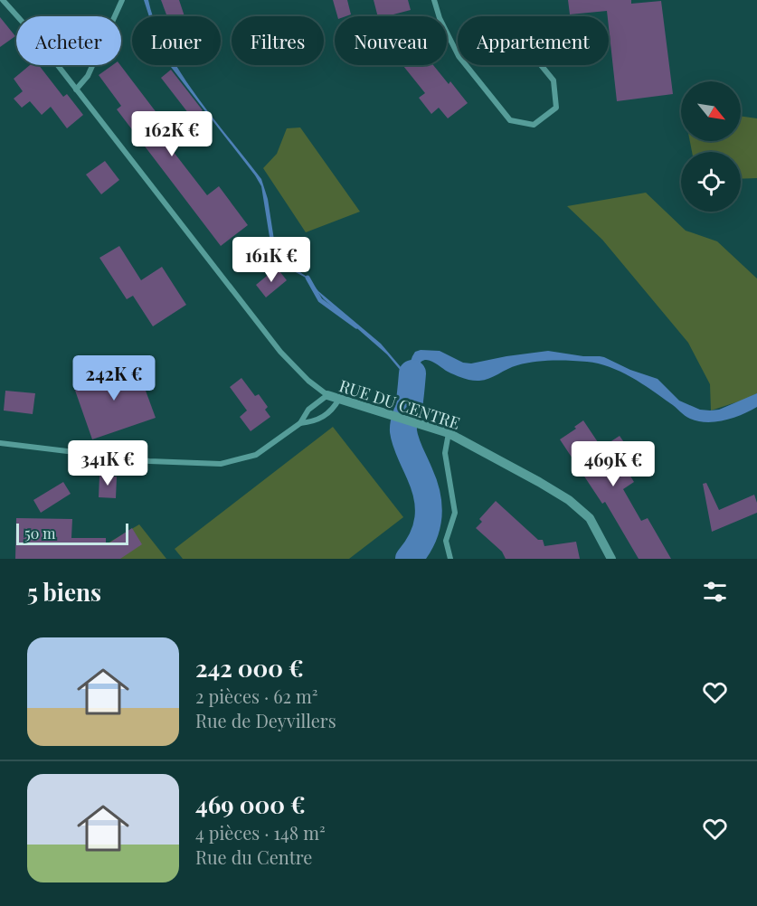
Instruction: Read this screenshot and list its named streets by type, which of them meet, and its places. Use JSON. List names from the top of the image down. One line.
{"streets":{"street":["RUE DU CENTRE"]},"scale_bar":"50 m","north":"bottom right","page":{"chip":["Acheter","Louer","Filtres","Nouveau","Appartement"],"price":["162K €","161K €","242K €","341K €","469K €"],"scale":"50 m","heading":"5 biens","list":[{"name":"242 000 €","note":"2 pièces · 62 m² · Rue de Deyvillers"},{"name":"469 000 €","note":"4 pièces · 148 m² · Rue du Centre"}]}}
